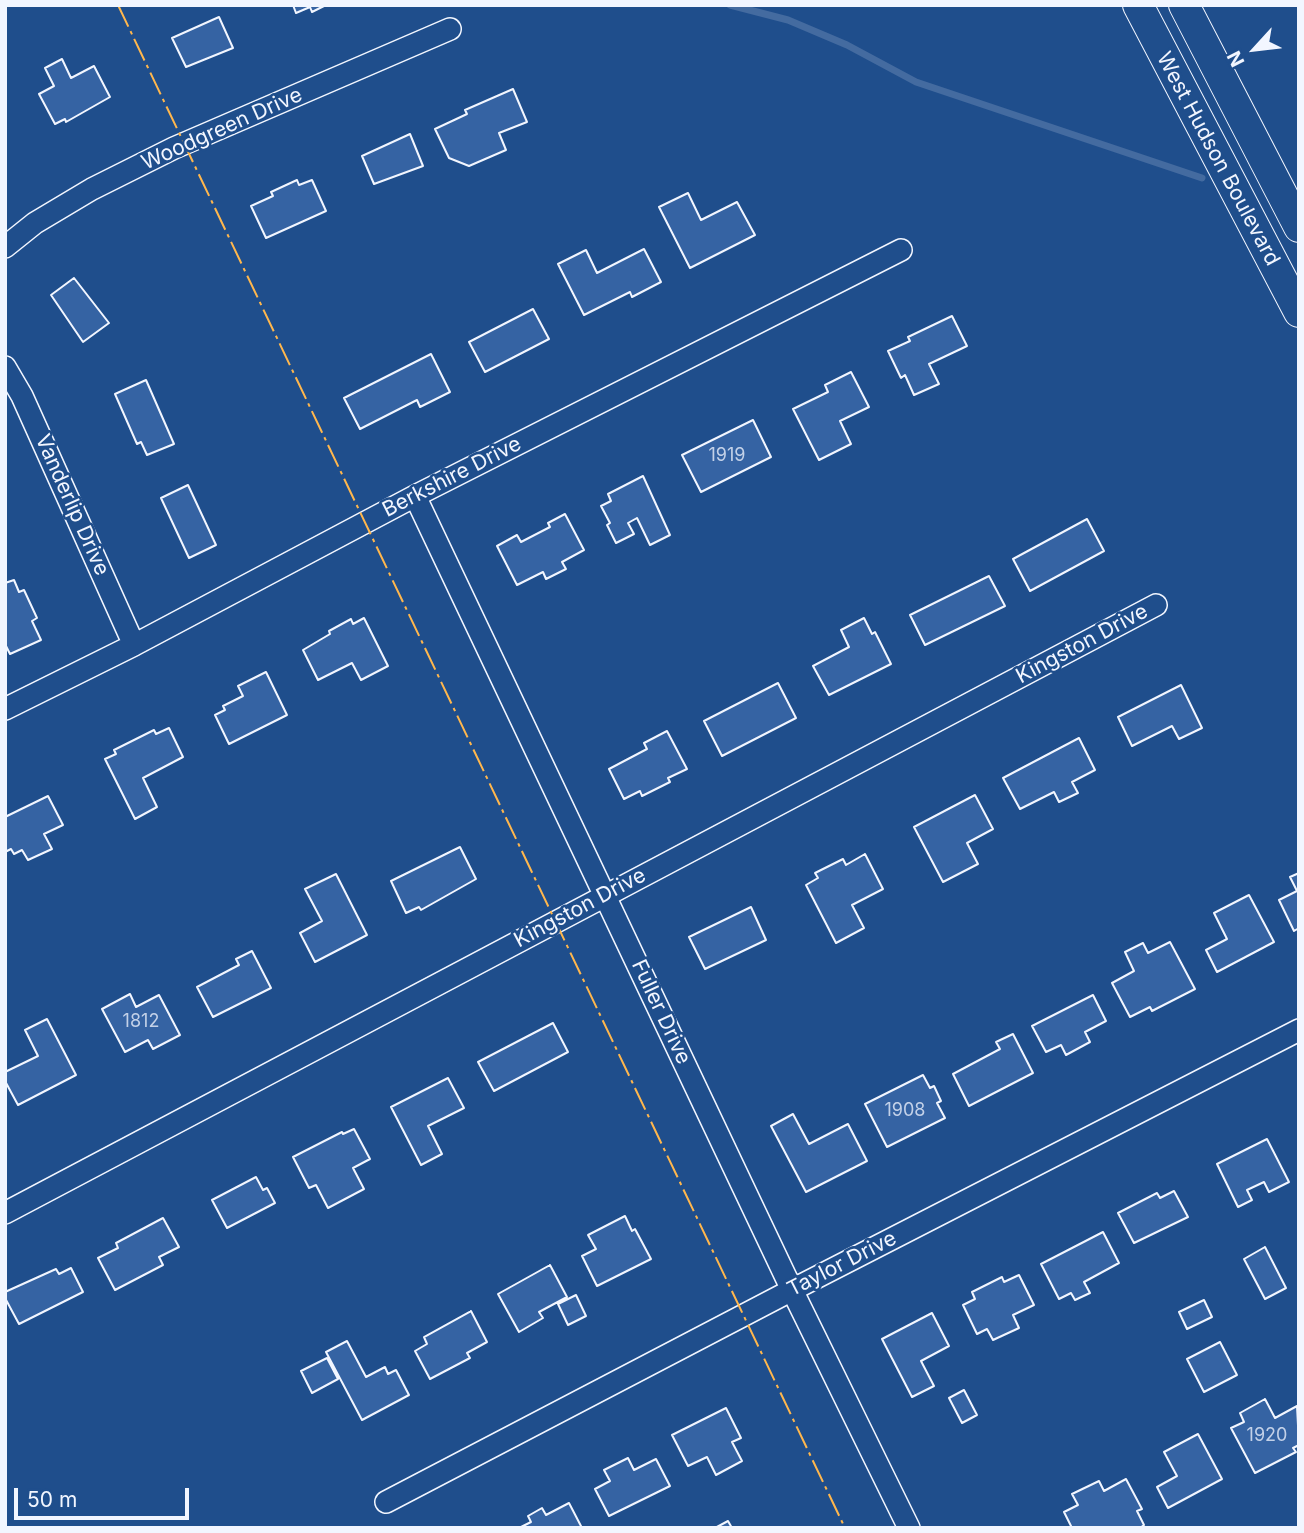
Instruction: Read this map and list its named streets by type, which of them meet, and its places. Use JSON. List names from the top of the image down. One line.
{"streets":{"main road":["West Hudson Boulevard"],"street":["Woodgreen Drive","Berkshire Drive","Vanderlip Drive","Kingston Drive","Fuller Drive","Taylor Drive"]},"crossings":[["Berkshire Drive","Vanderlip Drive"],["Berkshire Drive","Fuller Drive"],["Kingston Drive","Fuller Drive"],["Fuller Drive","Taylor Drive"]],"house_numbers":["1919","1812","1908","1920"],"scale_bar":"50 m","north":"bottom left"}
